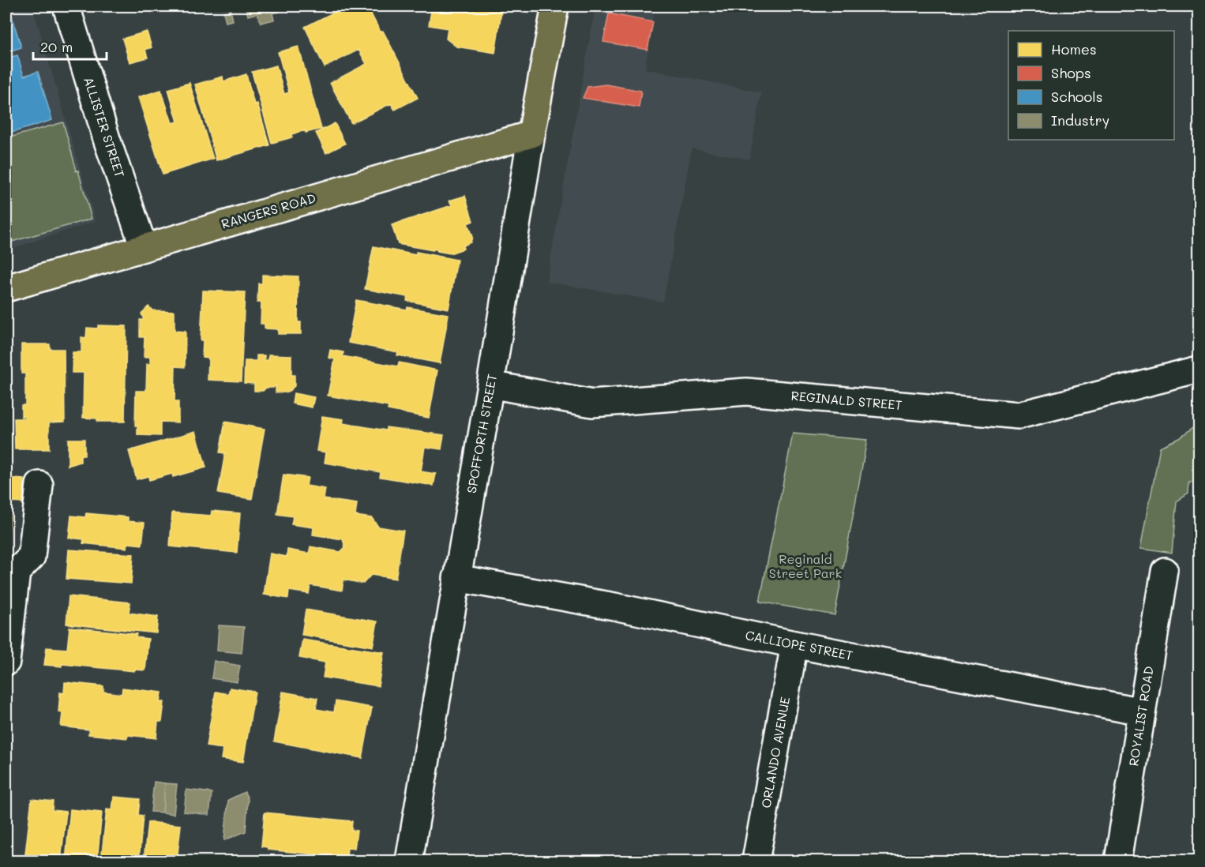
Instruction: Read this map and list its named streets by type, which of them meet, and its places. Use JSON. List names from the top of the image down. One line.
{"streets":{"main road":["RANGERS ROAD","SPOFFORTH STREET"],"street":["ALLISTER STREET","REGINALD STREET","CALLIOPE STREET","ROYALIST ROAD","ORLANDO AVENUE"]},"crossings":[["ALLISTER STREET","RANGERS ROAD"],["RANGERS ROAD","SPOFFORTH STREET"],["REGINALD STREET","SPOFFORTH STREET"],["SPOFFORTH STREET","CALLIOPE STREET"],["CALLIOPE STREET","ROYALIST ROAD"],["CALLIOPE STREET","ORLANDO AVENUE"]],"parks":["Reginald Street Park"],"legend":["Homes","Shops","Schools","Industry"],"scale_bar":"20 m"}
